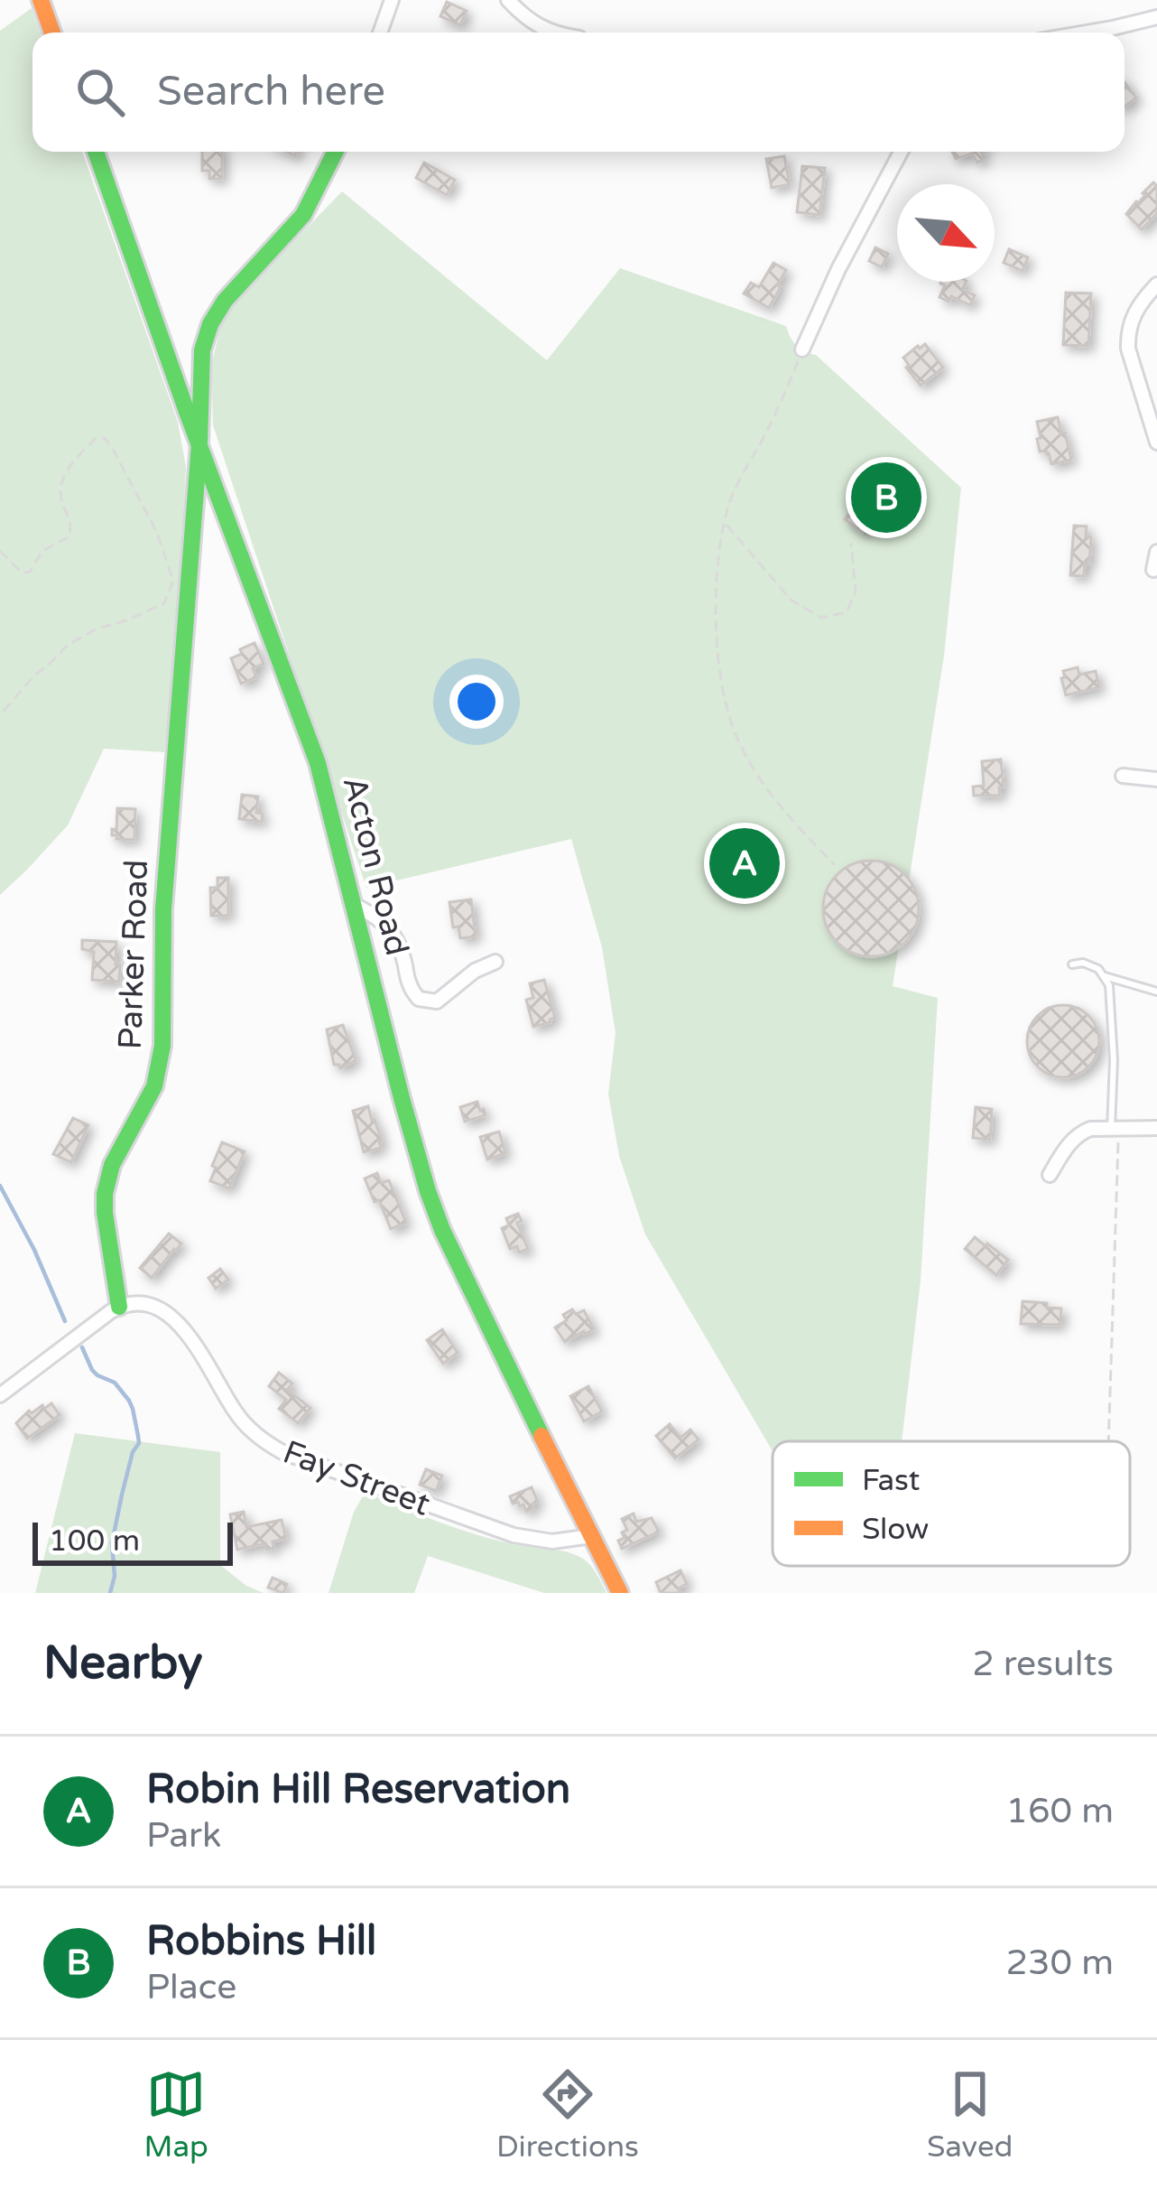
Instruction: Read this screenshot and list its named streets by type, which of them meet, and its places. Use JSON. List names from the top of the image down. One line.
{"streets":{"main road":["Acton Road","Parker Road"],"street":["Fay Street"]},"crossings":[["Acton Road","Parker Road"],["Acton Road","Fay Street"],["Parker Road","Fay Street"]],"legend":["Fast","Slow"],"scale_bar":"100 m","north":"bottom right","page":{"search":"Search here","pins":["B","A"],"scale":"100 m","heading":["Nearby","2 results"],"list":[{"mark":"A","name":"Robin Hill Reservation","note":"Park","value":"160 m"},{"mark":"B","name":"Robbins Hill","note":"Place","value":"230 m"}],"nav":["Map","Directions","Saved"]}}
